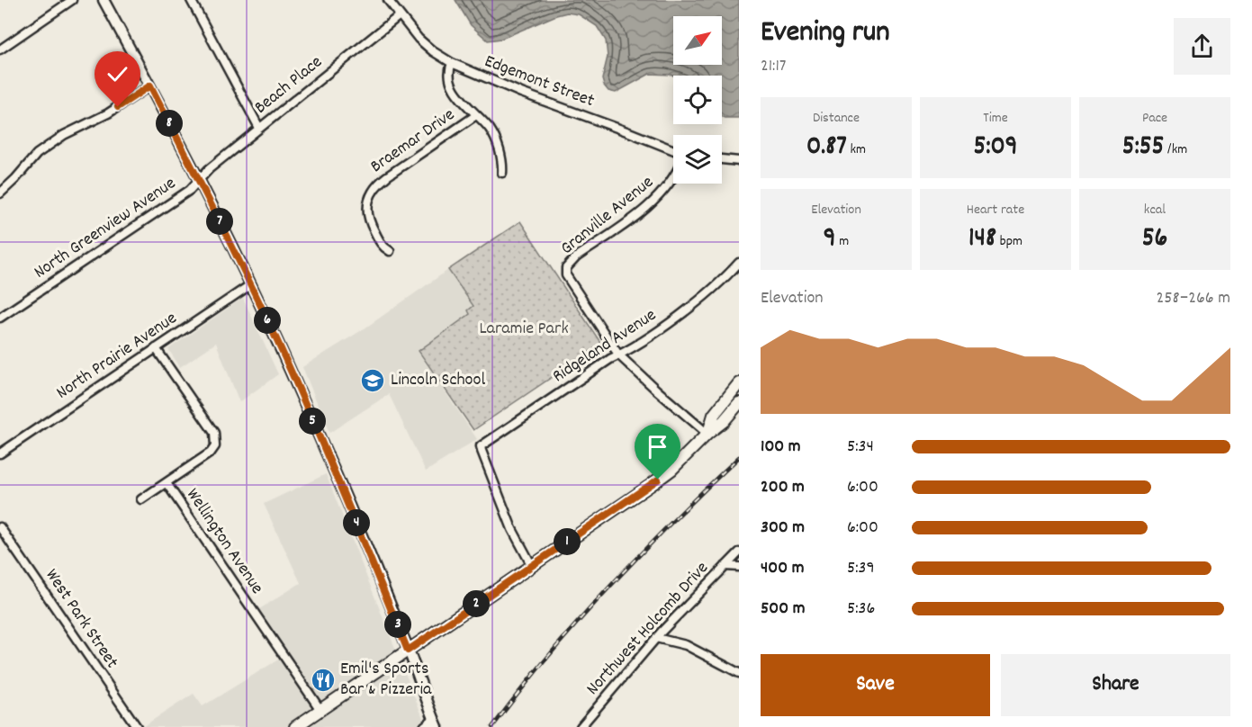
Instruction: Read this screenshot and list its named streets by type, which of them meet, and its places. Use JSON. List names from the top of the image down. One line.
{"streets":{"street":["Edgemont Street","Beach Place","Braemar Drive","Granville Avenue","North Greenview Avenue","Ridgeland Avenue","North Prairie Avenue","Wellington Avenue","West Park Street","Northwest Holcomb Drive"]},"crossings":[["Edgemont Street","Beach Place"],["Beach Place","North Greenview Avenue"],["Granville Avenue","Ridgeland Avenue"],["North Prairie Avenue","Wellington Avenue"]],"parks":["Laramie Park"],"places":{"school or university":["Lincoln School"],"restaurant":["Emil's Sports Bar & Pizzeria"]},"north":"top right","page":{"heading":["Evening run","21:17"],"stats":[["Distance","0.87 km"],["Time","5:09"],["Pace","5:55 /km"],["Elevation","9 m"],["Heart rate","148 bpm"],["kcal","56"]],"pins":["8","7","6","5","4","1","2","3"],"chart":["Elevation","258–266 m"],"list":[{"name":"100 m","note":"5:34"},{"name":"200 m","note":"6:00"},{"name":"300 m","note":"6:00"},{"name":"400 m","note":"5:39"},{"name":"500 m","note":"5:36"}],"buttons":["Save","Share"]}}
